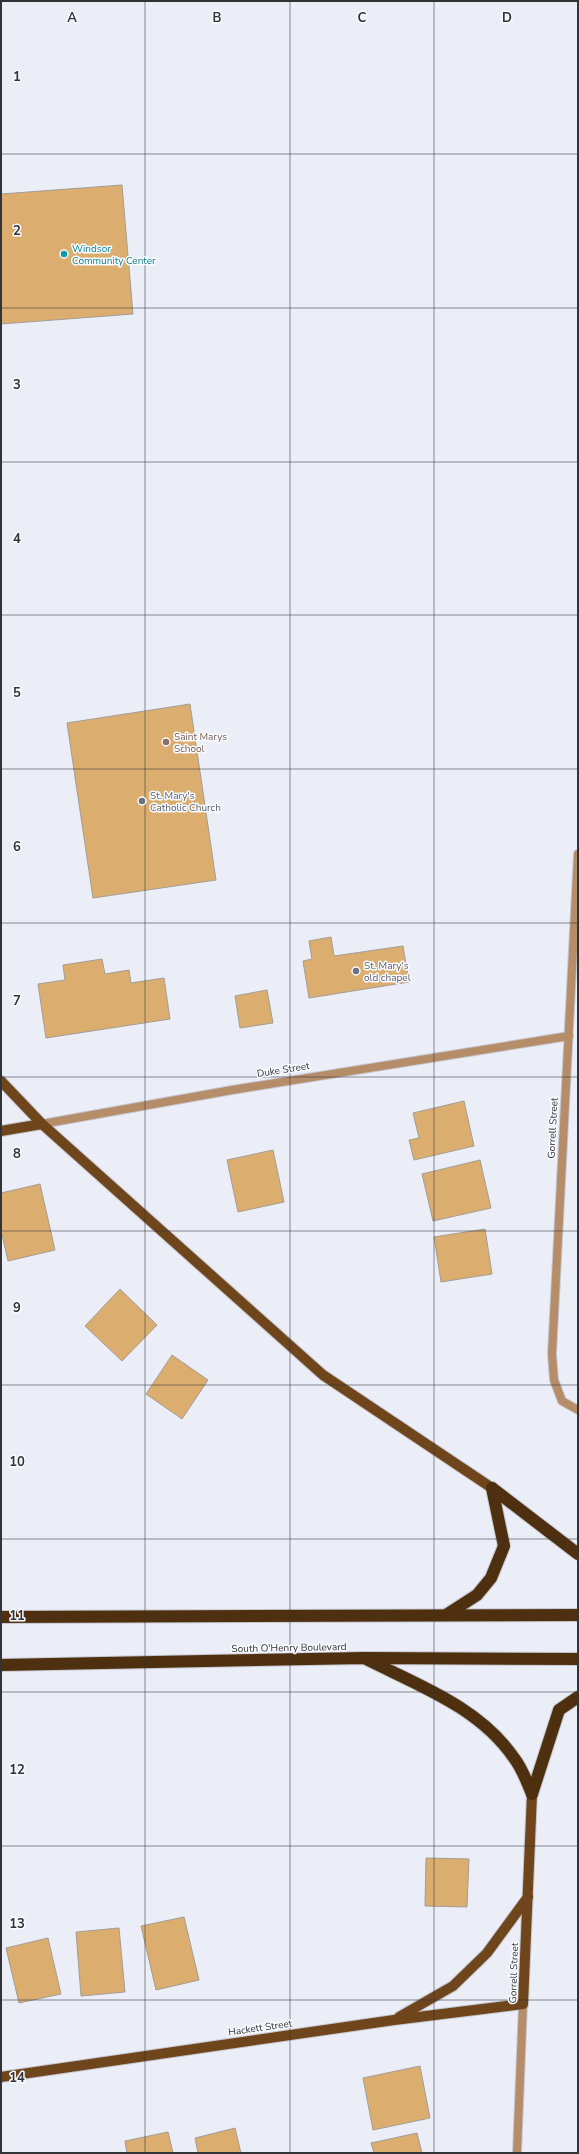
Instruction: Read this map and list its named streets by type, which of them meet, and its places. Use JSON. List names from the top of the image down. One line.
{"streets":{"highway":["South O'Henry Boulevard"],"main road":["Duke Street","Gorrell Street","Hackett Street"]},"crossings":[["Duke Street","Gorrell Street"],["Gorrell Street","Hackett Street"]],"places":["Windsor Community Center","Saint Marys School","St. Mary's Catholic Church","St. Mary's old chapel"],"grid":{"columns":["A","B","C","D"],"rows":["1","2","3","4","5","6","7","8","9","10","11","12","13","14"]}}
